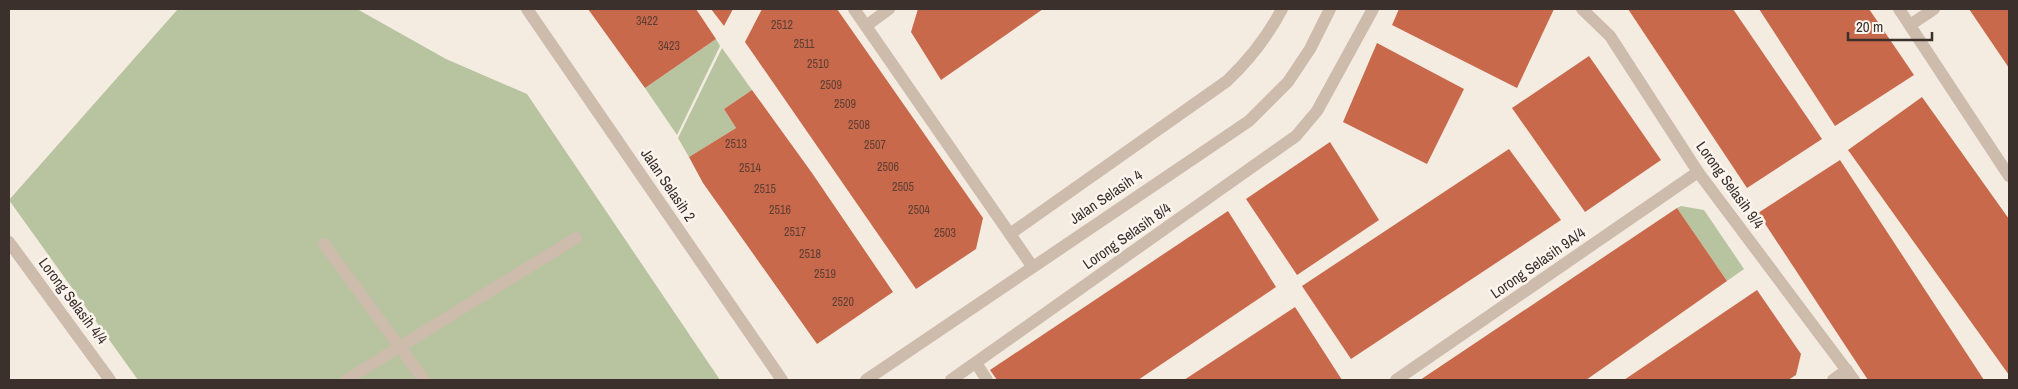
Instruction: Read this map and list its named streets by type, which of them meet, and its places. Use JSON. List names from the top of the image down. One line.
{"streets":{"street":["Jalan Selasih 2","Lorong Selasih 9/4","Jalan Selasih 4","Lorong Selasih 8/4","Lorong Selasih 9A/4","Lorong Selasih 4/4"]},"crossings":[["Lorong Selasih 9/4","Lorong Selasih 9A/4"]],"house_numbers":["3422","2512","2511","3423","2510","2509","2509","2508","2513","2507","2506","2514","2505","2515","2516","2504","2517","2503","2518","2519","2520"],"scale_bar":"20 m"}
